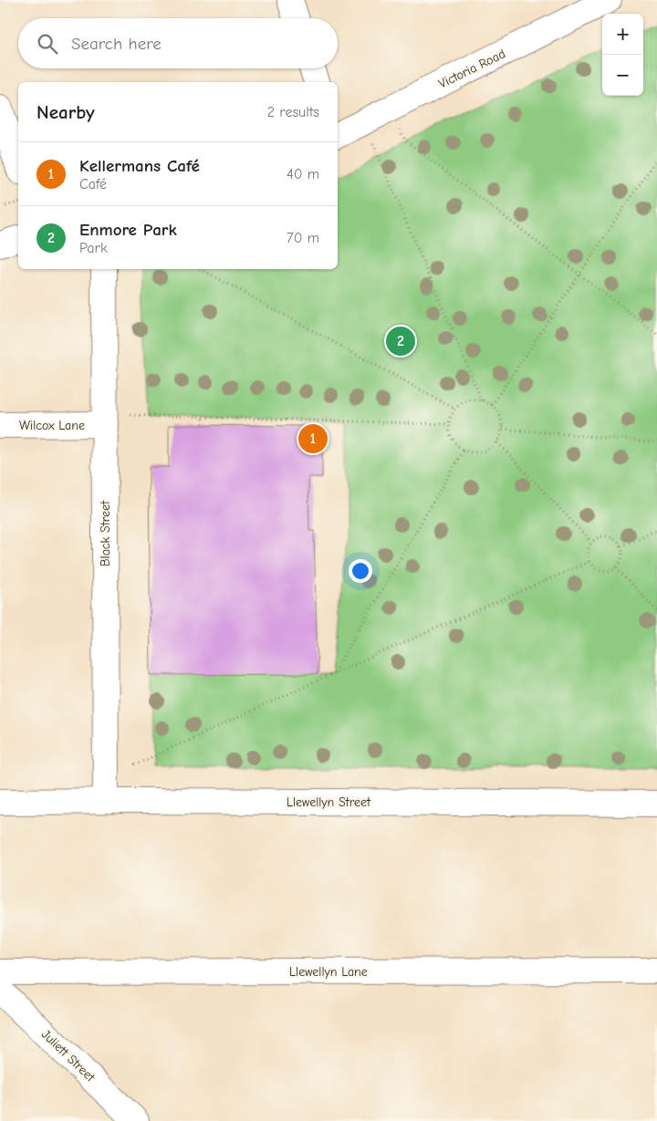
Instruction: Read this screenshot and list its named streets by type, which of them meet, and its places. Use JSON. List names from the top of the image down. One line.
{"streets":{"street":["Victoria Road","Wilcox Lane","Black Street","Llewellyn Street","Llewellyn Lane","Juliett Street"]},"crossings":[["Wilcox Lane","Black Street"],["Black Street","Llewellyn Street"]],"page":{"map_buttons":["+","−"],"search":"Search here","heading":["Nearby","2 results"],"list":[{"mark":"1","name":"Kellermans Café","note":"Café","value":"40 m"},{"mark":"2","name":"Enmore Park","note":"Park","value":"70 m"}],"pins":["2","1"]}}
